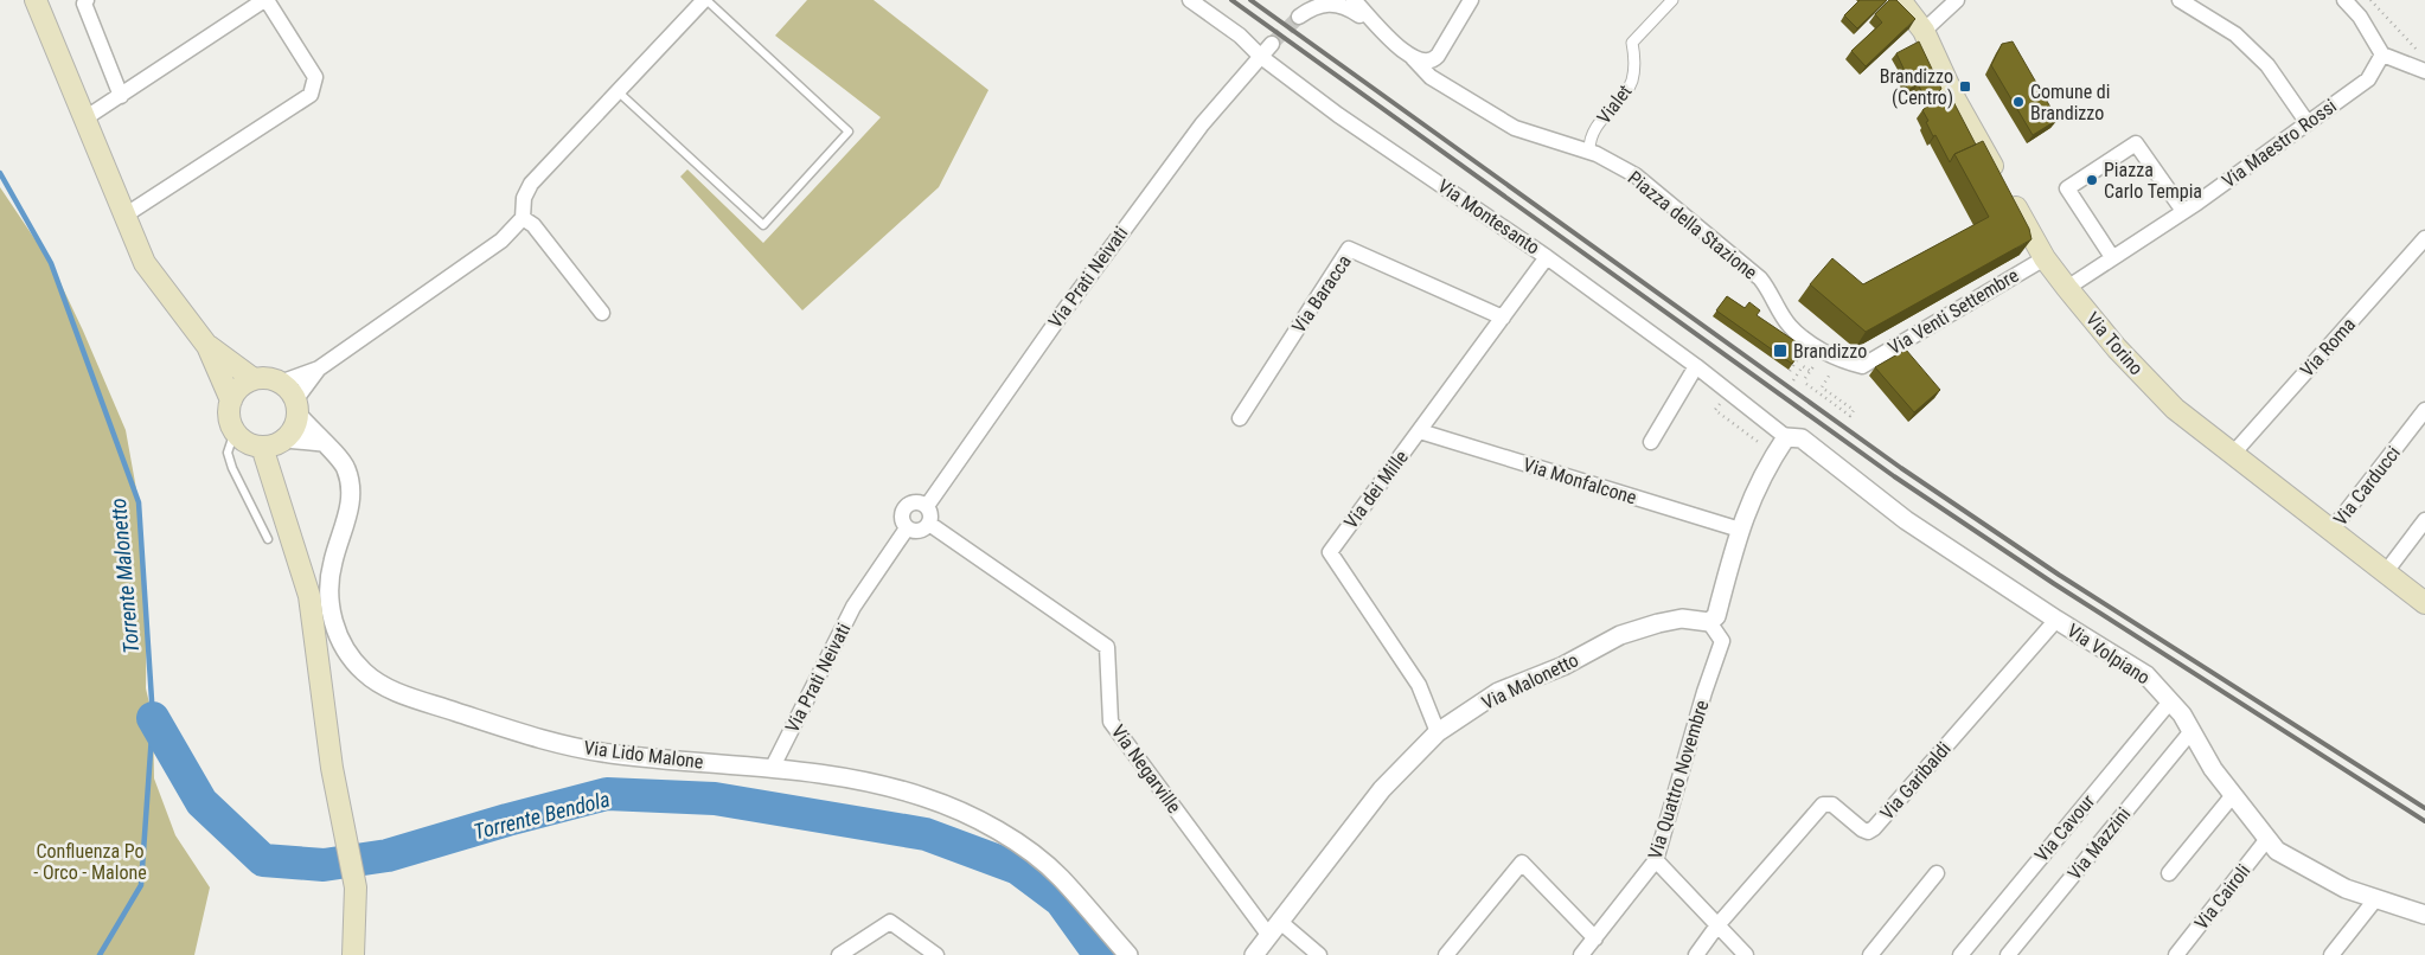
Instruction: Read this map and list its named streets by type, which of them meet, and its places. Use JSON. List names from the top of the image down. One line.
{"streets":{"main road":["Via Torino"],"street":["Vialet","Via Maestro Rossi","Via Montesanto","Piazza della Stazione","Via Prati Neivati","Via Baracca","Via Venti Settembre","Via Roma","Via Monfalcone","Via Carducci","Via dei Mille","Via Volpiano","Via Malonetto","Via Lido Malone","Via Negarville","Via Quattro Novembre","Via Garibaldi","Via Cavour","Via Mazzini","Via Cairoli"]},"crossings":[["Vialet","Piazza della Stazione"],["Via Maestro Rossi","Via Torino"],["Via Montesanto","Via Prati Neivati"],["Via Montesanto","Via dei Mille"],["Via Montesanto","Via Volpiano"],["Piazza della Stazione","Via Venti Settembre"],["Via Prati Neivati","Via Lido Malone"],["Via Prati Neivati","Via Negarville"],["Via Baracca","Via dei Mille"],["Via Venti Settembre","Via Torino"],["Via Torino","Via Roma"],["Via Torino","Via Carducci"],["Via Monfalcone","Via dei Mille"],["Via dei Mille","Via Malonetto"],["Via Volpiano","Via Garibaldi"],["Via Volpiano","Via Cavour"],["Via Volpiano","Via Mazzini"],["Via Volpiano","Via Cairoli"],["Via Malonetto","Via Negarville"],["Via Malonetto","Via Quattro Novembre"]],"water":["Torrente Malonetto","Torrente Bendola"],"parks":["Confluenza Po - Orco - Malone"],"places":{"transit":["Brandizzo (Centro)","Brandizzo"],"other":["Comune di Brandizzo","Piazza Carlo Tempia"]}}
